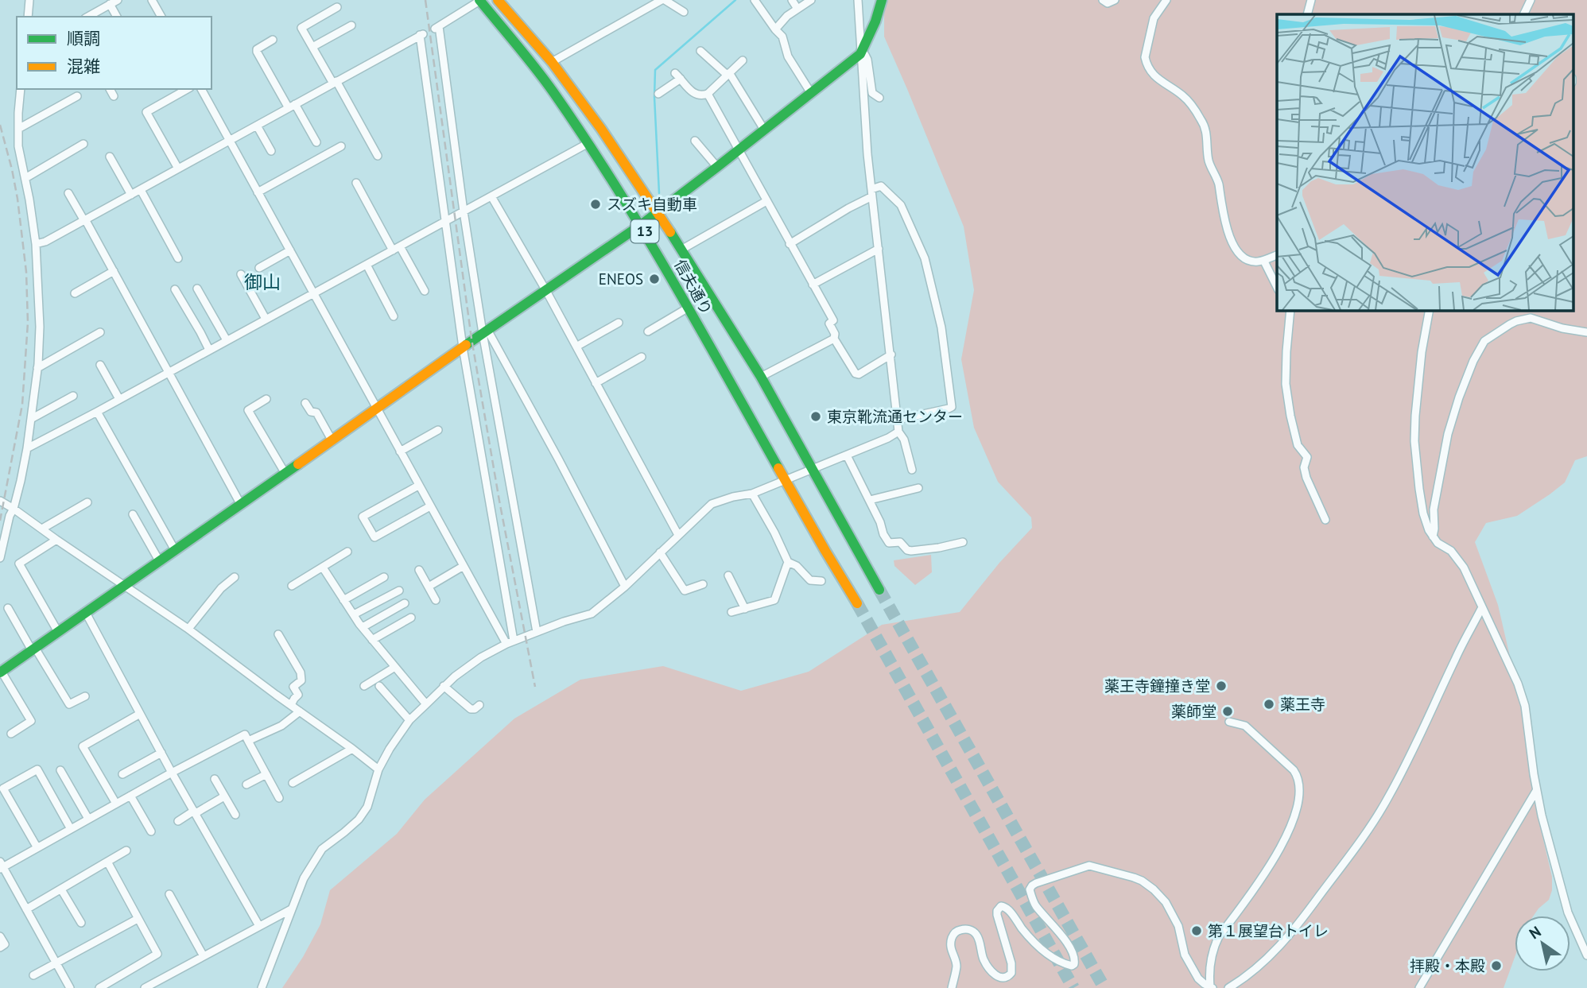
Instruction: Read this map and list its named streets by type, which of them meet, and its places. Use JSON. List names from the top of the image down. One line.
{"streets":{"main road":["13","信夫通り"]},"districts":["御山"],"places":["スズキ自動車","ENEOS","東京靴流通センター","薬王寺鐘撞き堂","薬王寺","薬師堂","第１展望台トイレ","拝殿・本殿"],"legend":["順調","混雑"],"north":"top left"}
